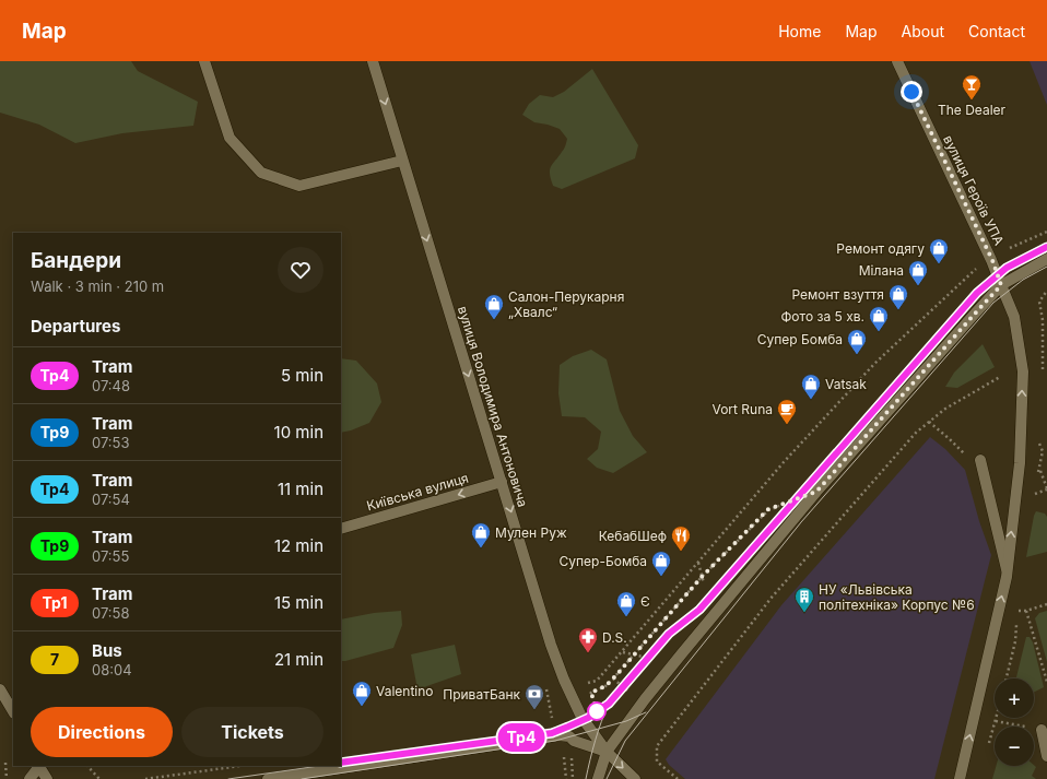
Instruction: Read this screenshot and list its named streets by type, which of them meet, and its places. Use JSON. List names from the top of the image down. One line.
{"streets":{"main road":["вулиця Героїв УПА","вулиця Володимира Антоновича","Київська вулиця"]},"crossings":[["вулиця Володимира Антоновича","Київська вулиця"]],"one_way":["вулиця Героїв УПА","вулиця Володимира Антоновича","Київська вулиця"],"places":{"bar":["The Dealer"],"shop":["Ремонт одягу","Мілана","Ремонт взуття","Салон-Перукарня „Хвалс“","Фото за 5 хв.","Супер Бомба","Vatsak","Мулен Руж","Супер-Бомба","Є","Valentino"],"cafe":["Vort Runa"],"restaurant":["КебабШеф"],"building":["НУ «Львівська політехніка» Корпус №6"],"pharmacy":["D.S."],"bank":["ПриватБанк"]},"lines":["tram line Тр4"],"page":{"header":"Map","nav":["Home","Map","About","Contact"],"on_map":"Тр4","heading":[["Бандери","Walk · 3 min · 210 m"],"Departures"],"list":[{"mark":"Тр4","name":"Tram","note":"07:48","value":"5 min"},{"mark":"Тр9","name":"Tram","note":"07:53","value":"10 min"},{"mark":"Тр4","name":"Tram","note":"07:54","value":"11 min"},{"mark":"Тр9","name":"Tram","note":"07:55","value":"12 min"},{"mark":"Тр1","name":"Tram","note":"07:58","value":"15 min"},{"mark":"7","name":"Bus","note":"08:04","value":"21 min"}],"map_buttons":["+","−"],"buttons":["Directions","Tickets"]}}
